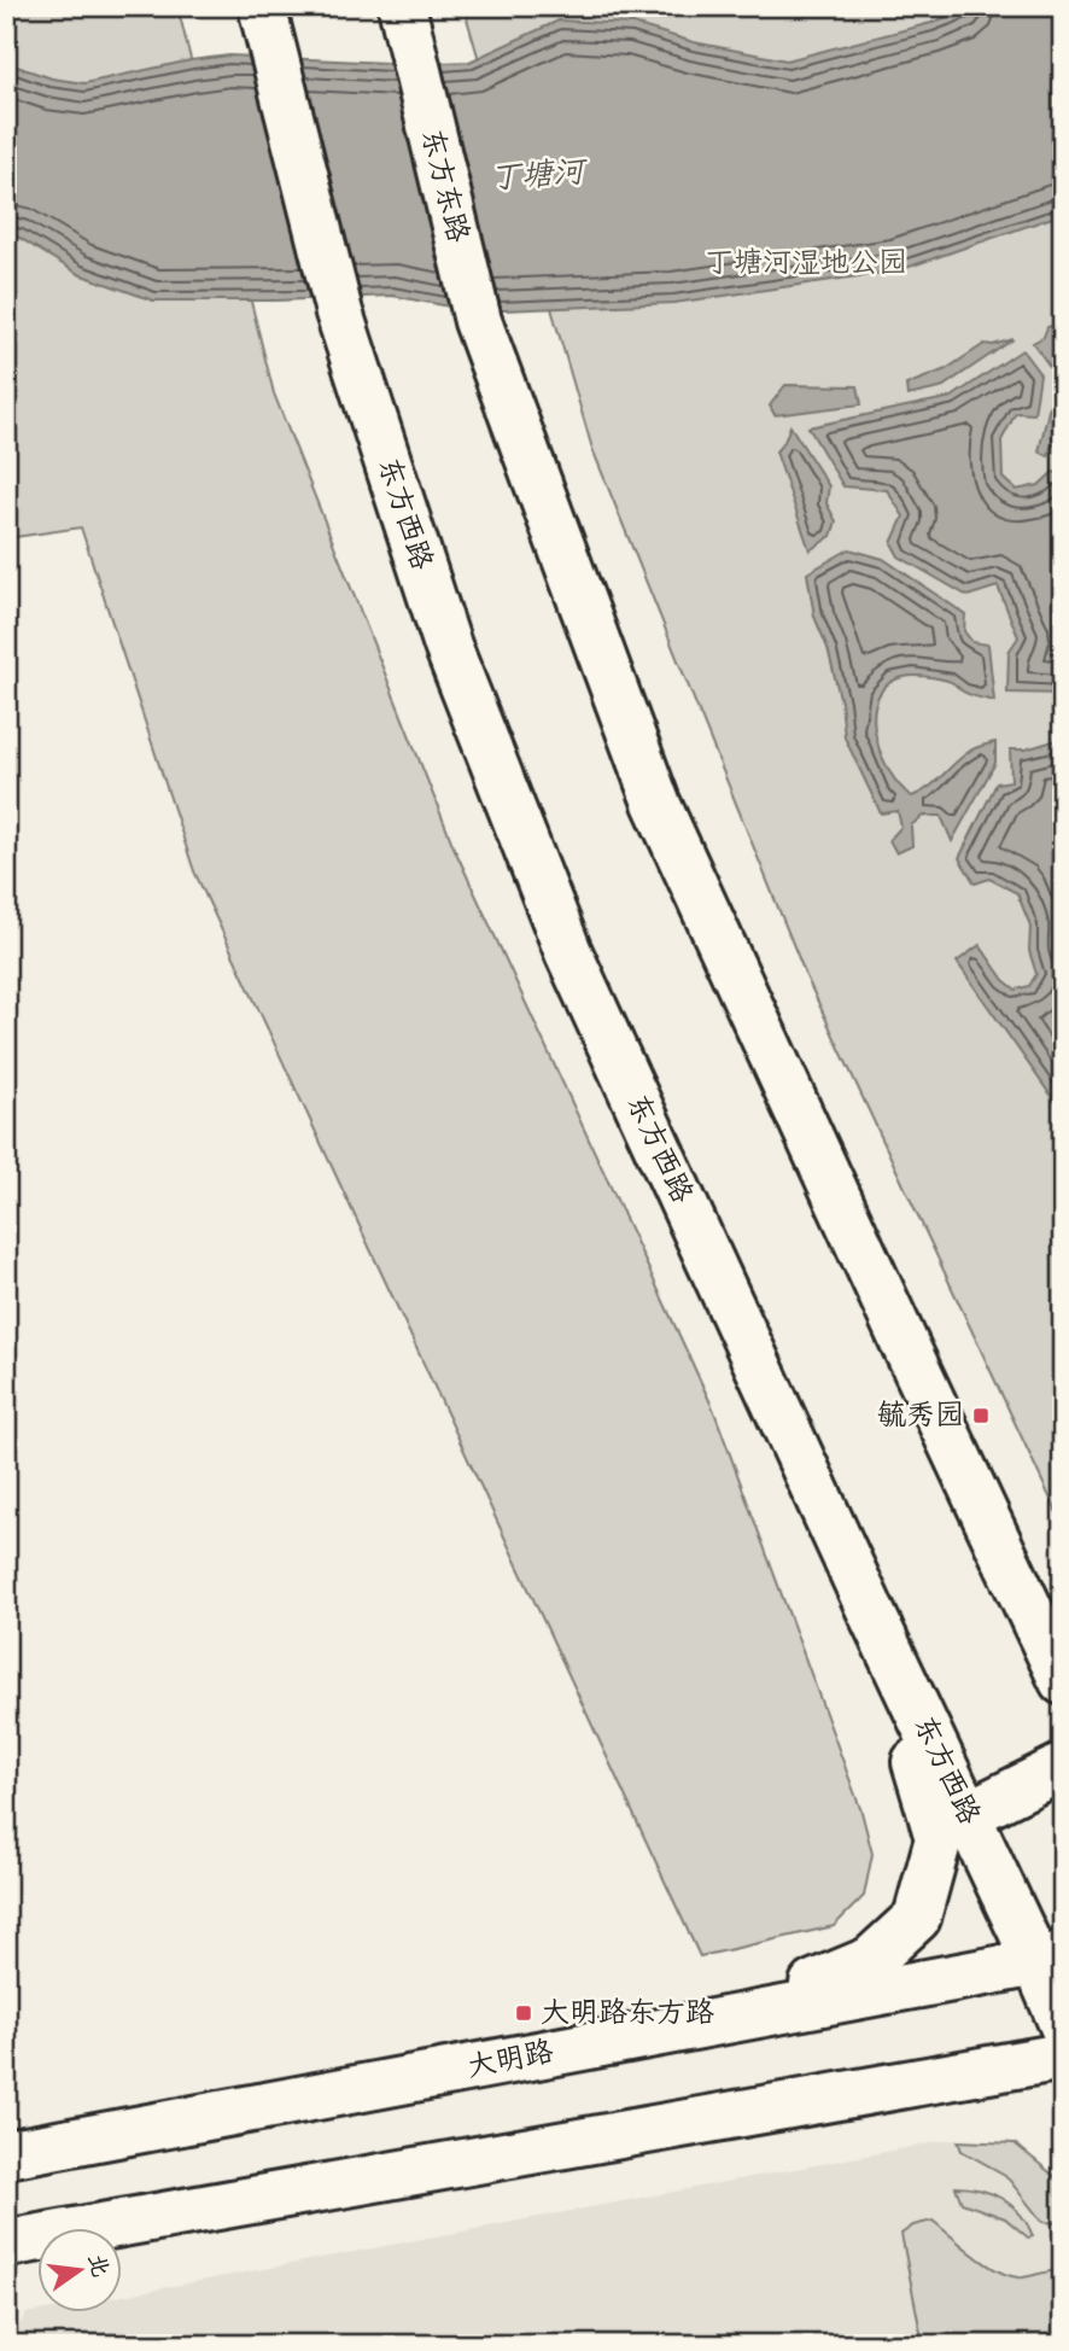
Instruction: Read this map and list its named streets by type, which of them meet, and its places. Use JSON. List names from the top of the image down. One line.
{"streets":{"main road":["东方东路","东方西路","大明路"]},"crossings":[["东方西路","大明路"]],"water":["丁塘河"],"parks":["丁塘河湿地公园"],"places":{"transit":["毓秀园","大明路东方路"]},"north":"right"}
